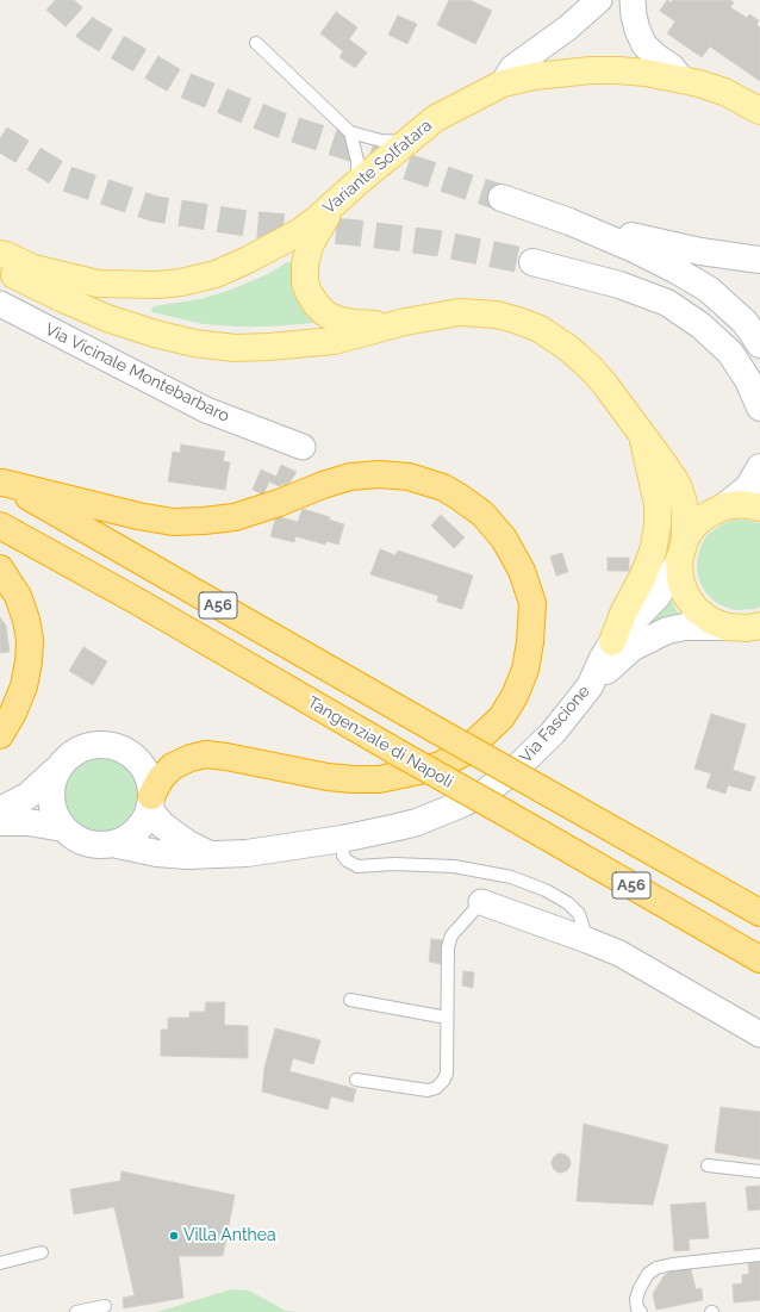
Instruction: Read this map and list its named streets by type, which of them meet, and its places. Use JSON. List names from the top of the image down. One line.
{"streets":{"highway":["A56","Tangenziale di Napoli"],"main road":["Variante Solfatara","Via Fascione"],"street":["Via Vicinale Montebarbaro"]},"places":["Villa Anthea"]}
